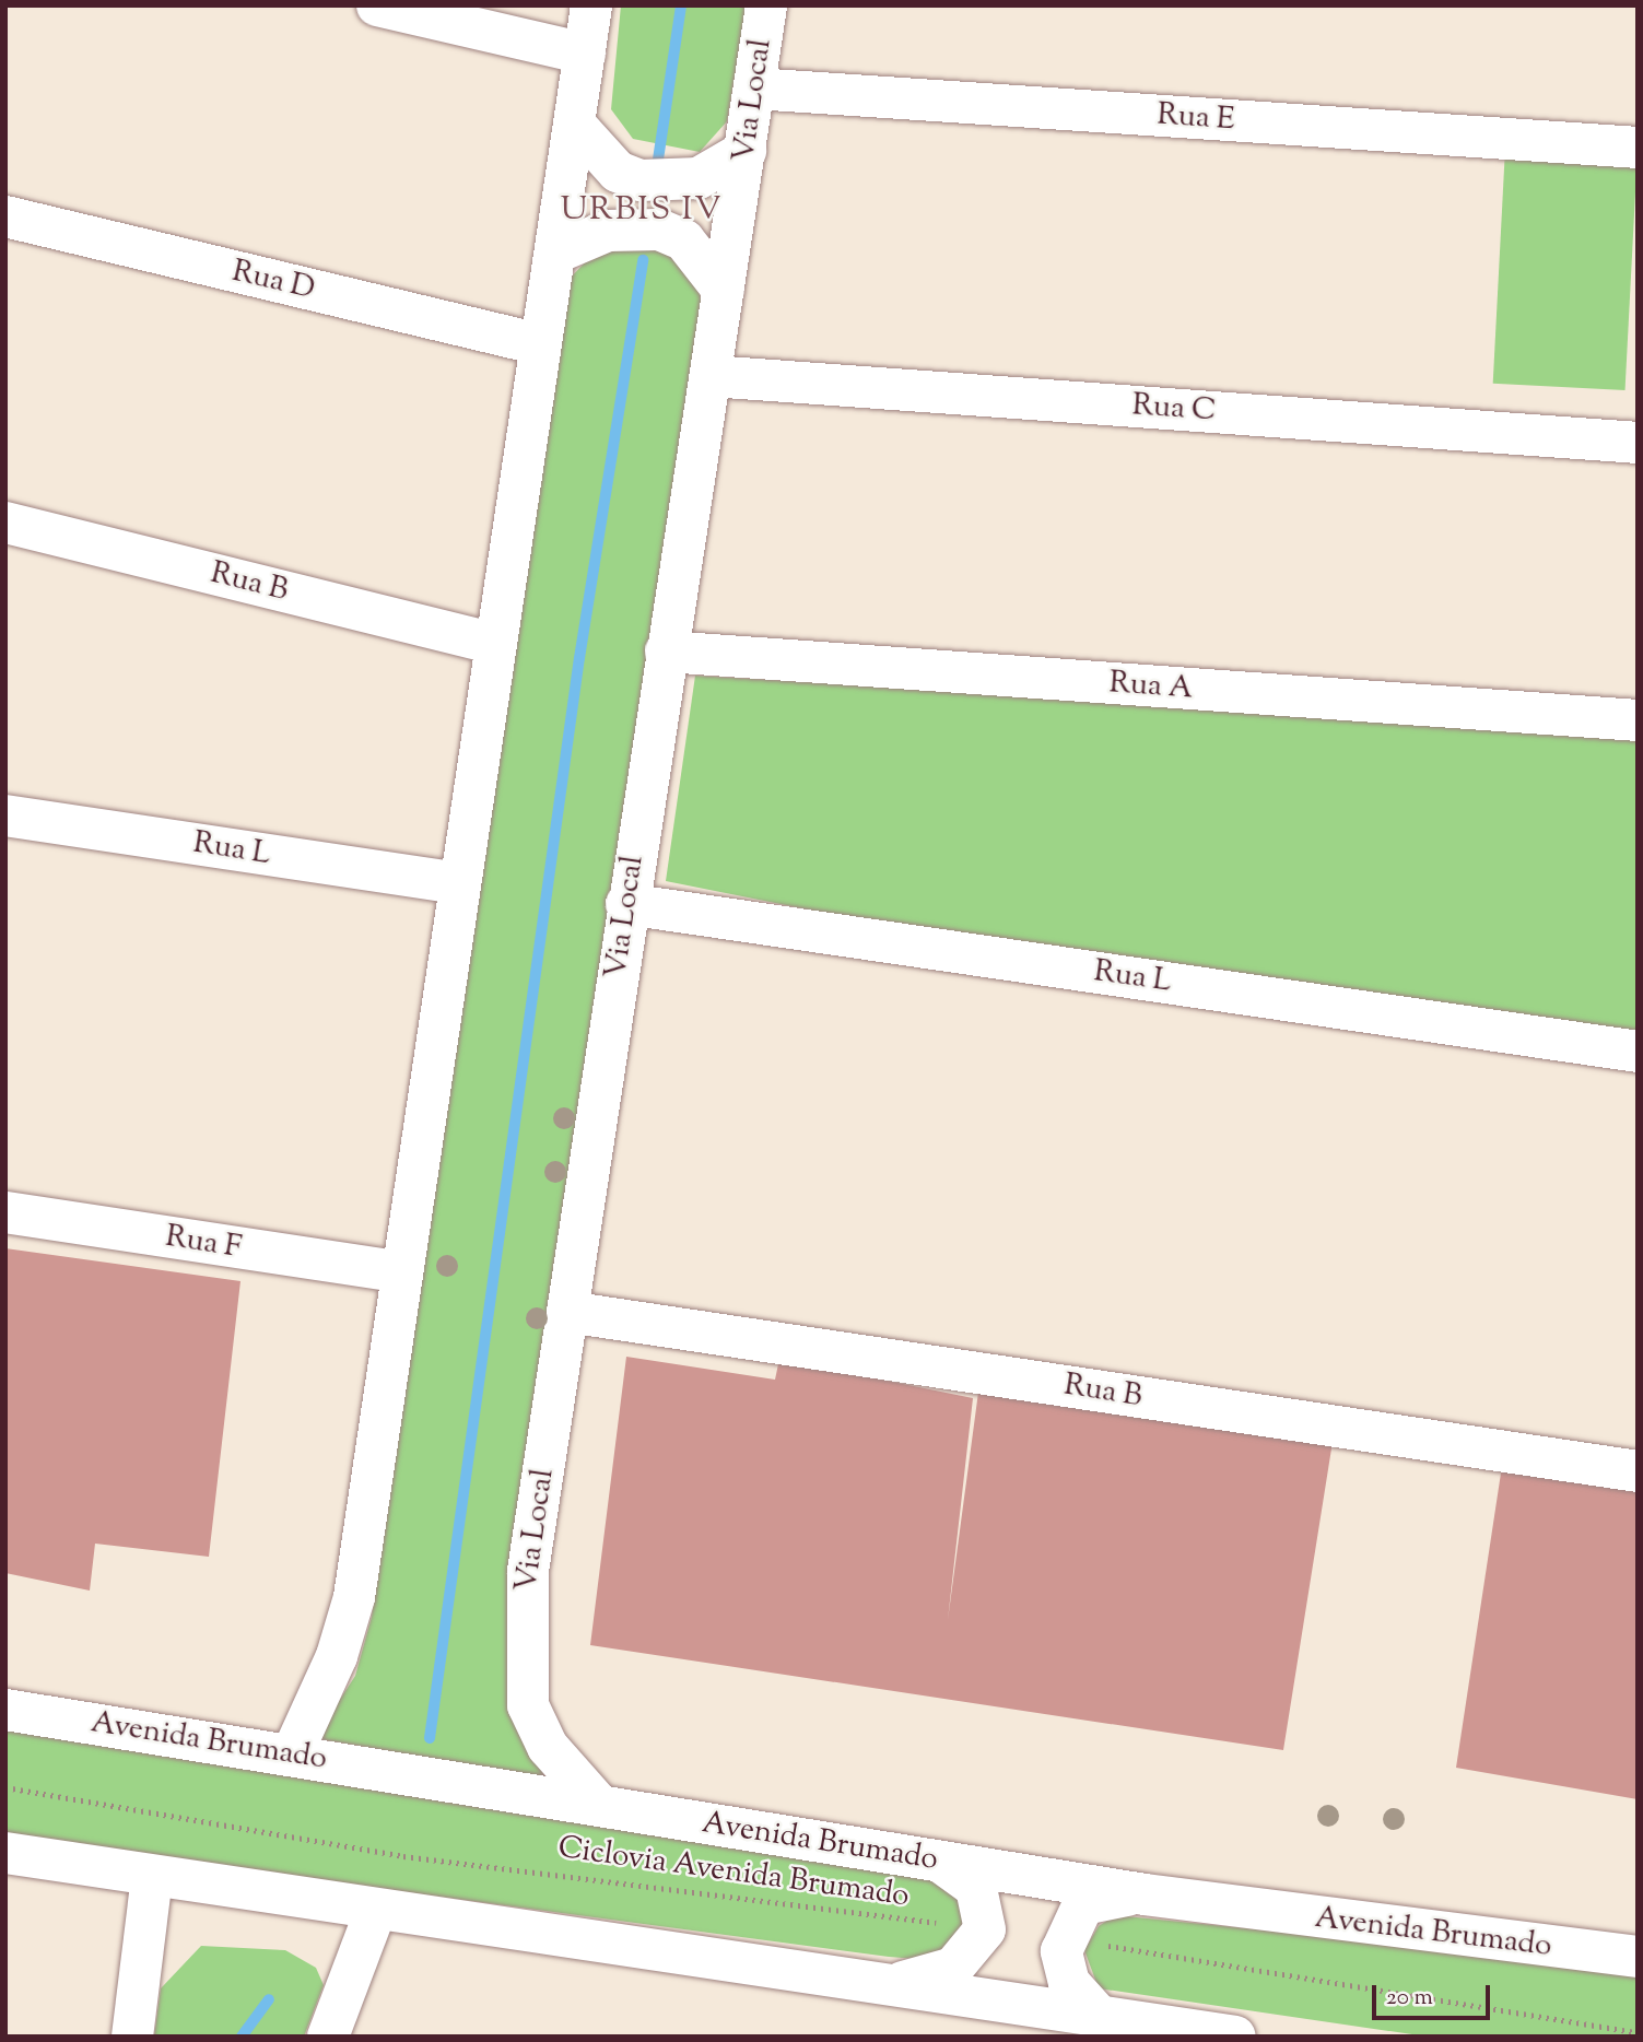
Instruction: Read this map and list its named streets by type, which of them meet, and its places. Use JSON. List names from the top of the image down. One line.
{"streets":{"street":["Via Local","Rua E","Rua D","Rua C","Rua B","Rua A","Rua L","Rua F","Avenida Brumado"],"path":["Ciclovia Avenida Brumado"]},"crossings":[["Via Local","Rua E"],["Via Local","Rua C"],["Via Local","Rua B"],["Via Local","Rua A"],["Via Local","Rua L"],["Via Local","Avenida Brumado"]],"districts":["URBIS IV"],"scale_bar":"20 m"}
